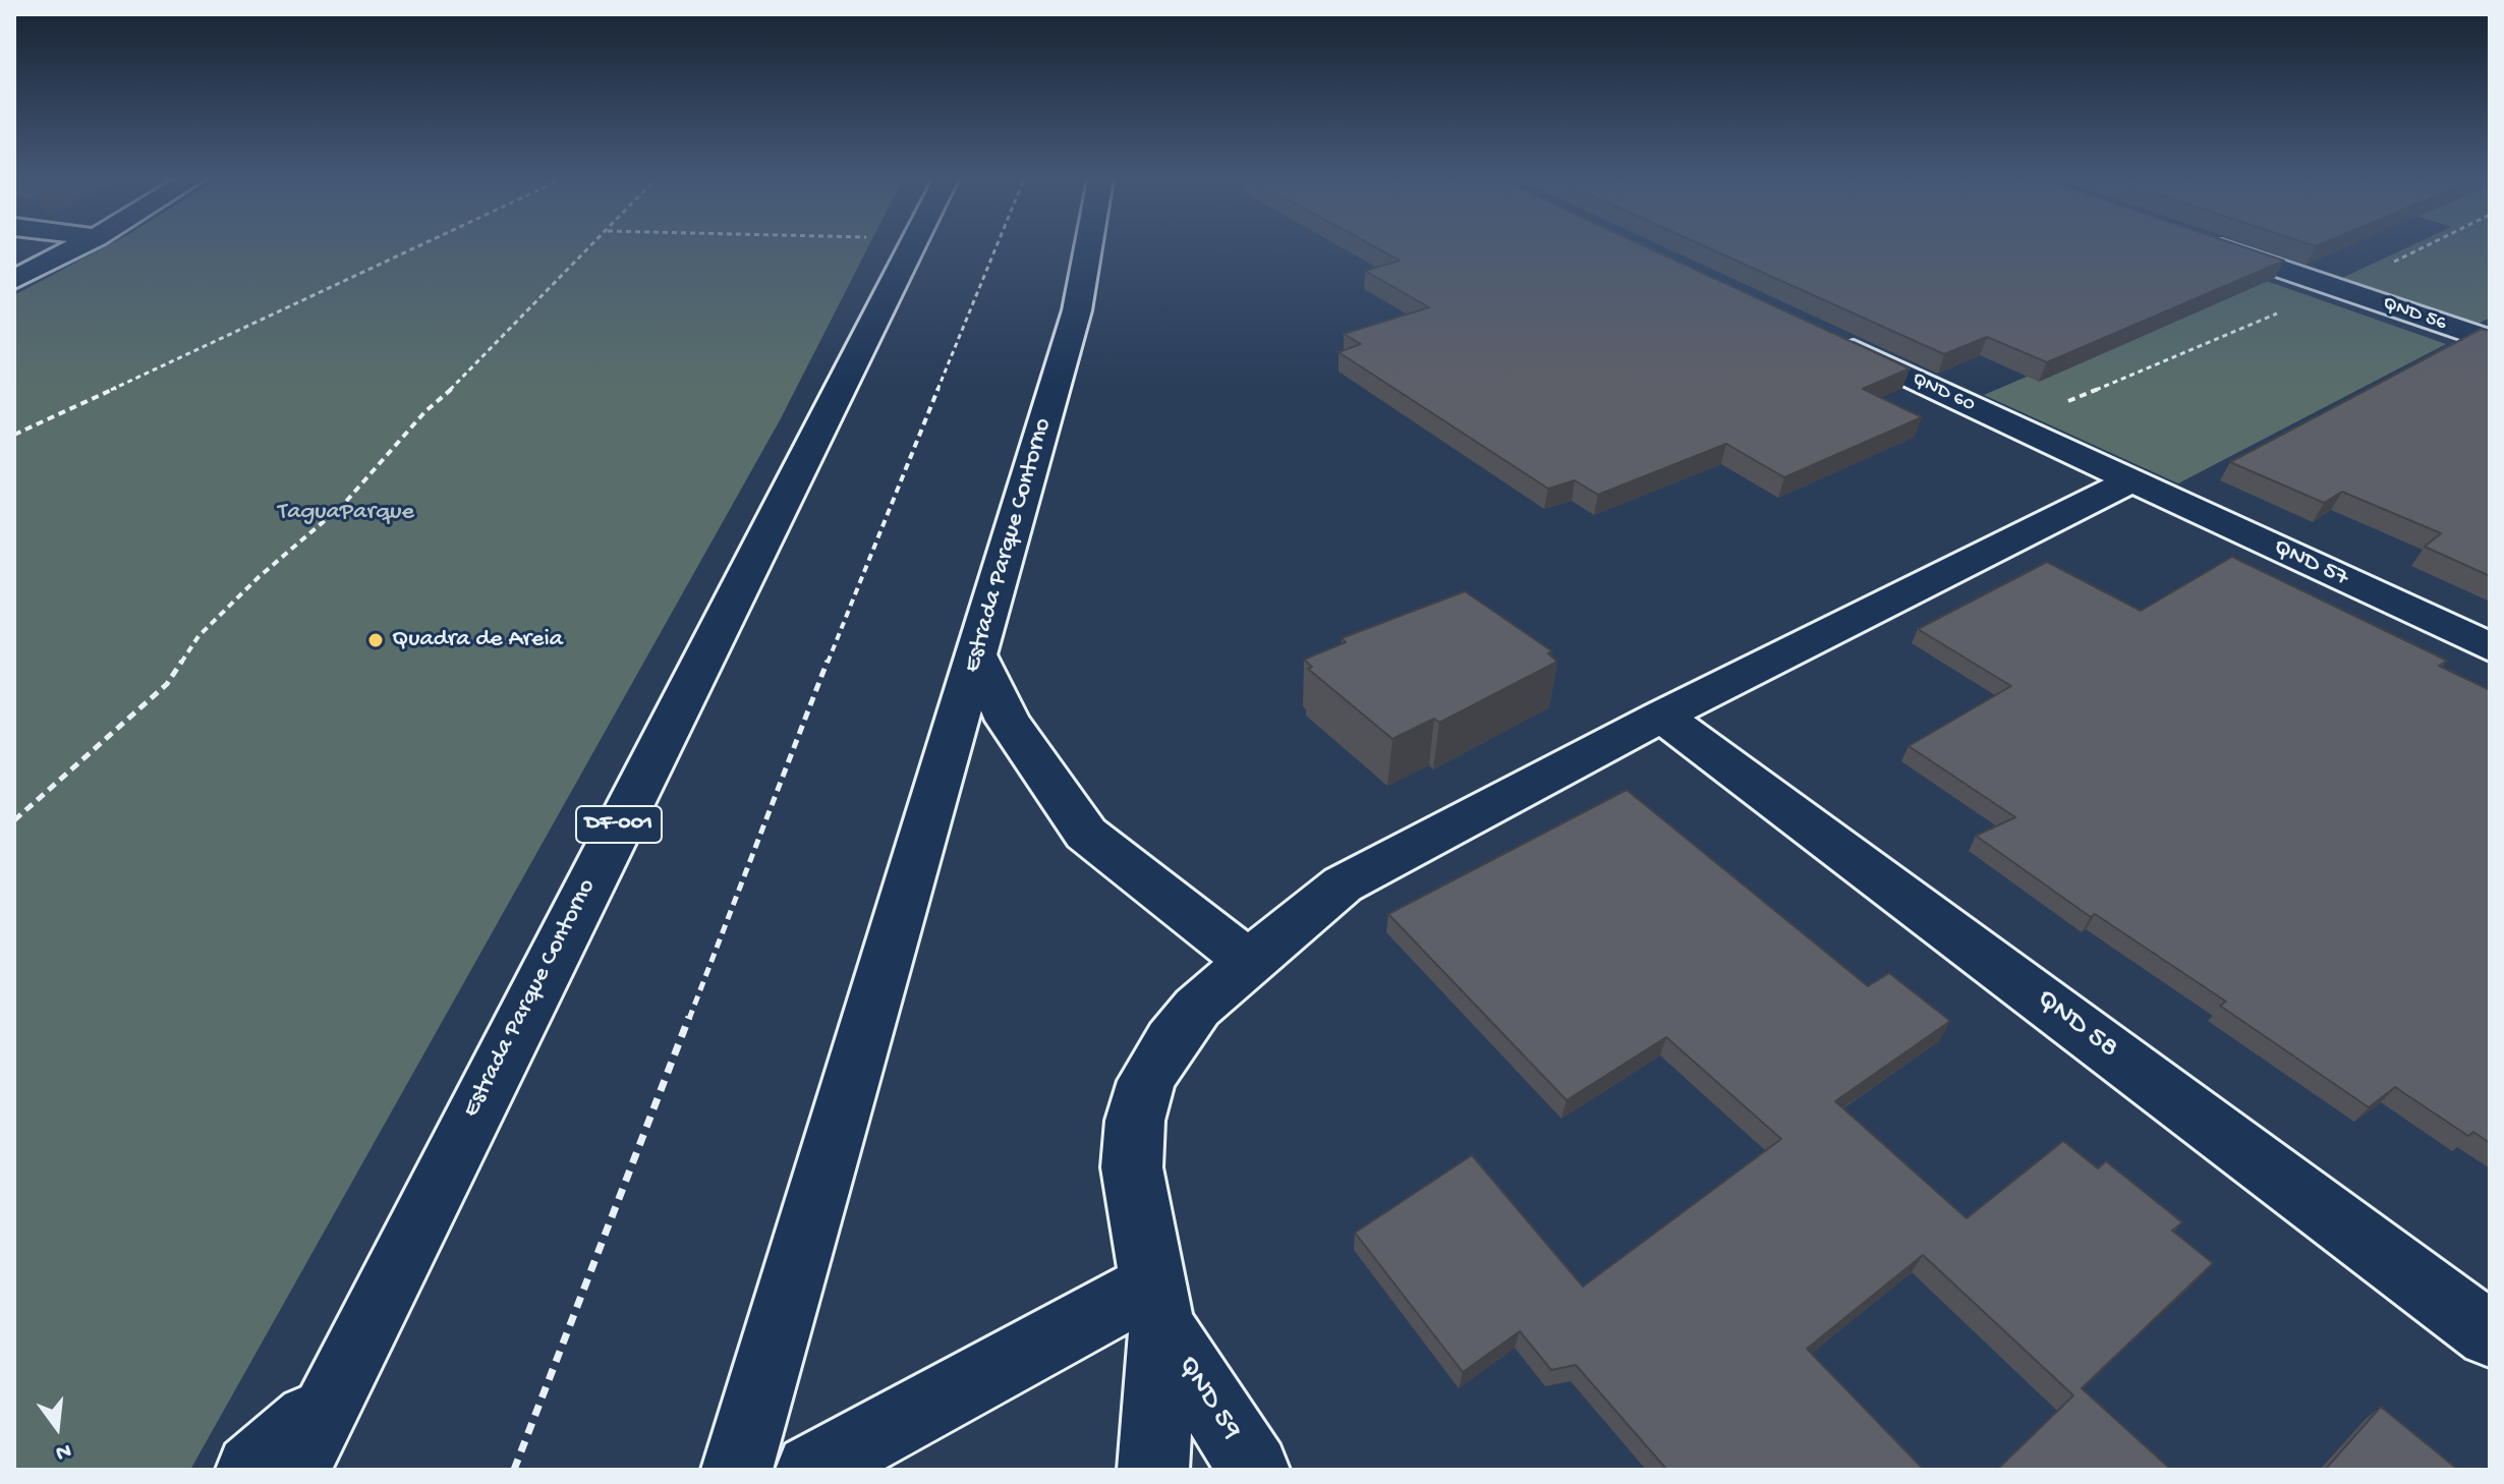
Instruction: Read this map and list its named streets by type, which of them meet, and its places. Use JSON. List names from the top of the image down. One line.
{"streets":{"main road":["QND 56","QND 60","Estrada Parque Contorno","QND 57","DF-001","QND 58","QND 59"]},"crossings":[["QND 60","QND 57"]],"parks":["TaguaParque"],"places":["Quadra de Areia"],"north":"bottom"}
